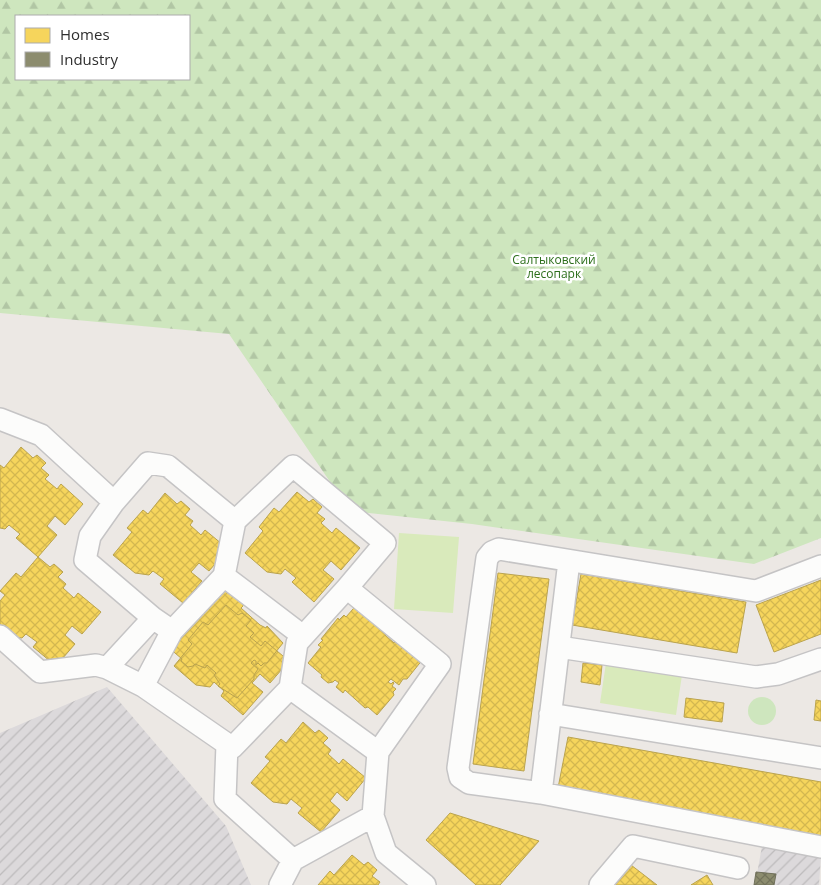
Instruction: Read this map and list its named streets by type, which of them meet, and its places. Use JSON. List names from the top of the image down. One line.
{"parks":["Салтыковский лесопарк"],"legend":["Homes","Industry"]}
